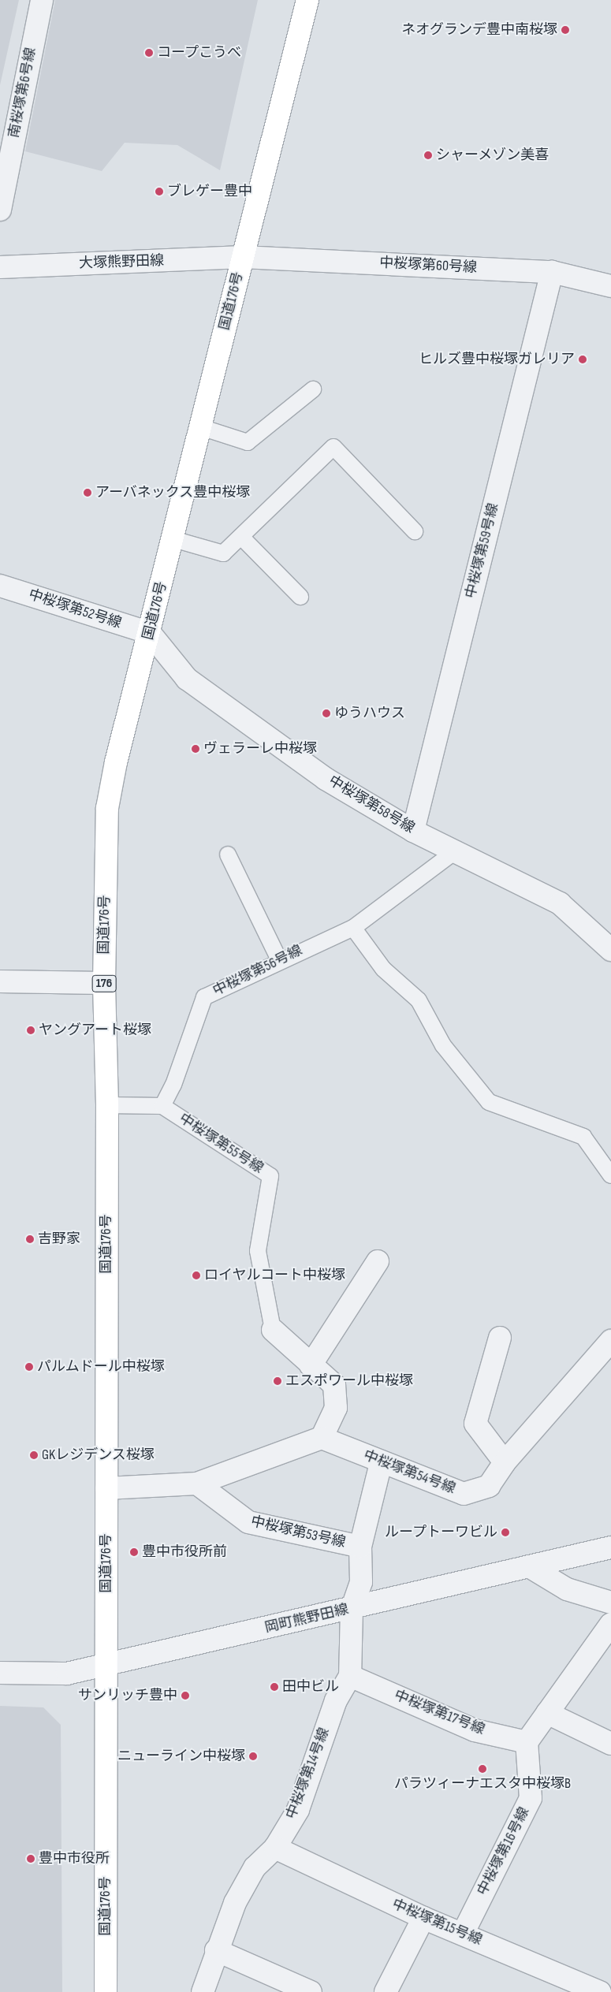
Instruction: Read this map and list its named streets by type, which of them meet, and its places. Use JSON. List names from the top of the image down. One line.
{"streets":{"highway":["国道176号","176"],"street":["南桜塚第6号線","大塚熊野田線","中桜塚第60号線","中桜塚第59号線","中桜塚第52号線","中桜塚第58号線","中桜塚第55号線","中桜塚第54号線","中桜塚第53号線","岡町熊野田線","中桜塚第17号線","中桜塚第14号線","中桜塚第16号線","中桜塚第15号線"],"lane":["中桜塚第56号線"]},"crossings":[["大塚熊野田線","中桜塚第60号線"],["大塚熊野田線","国道176号"],["中桜塚第60号線","国道176号"],["中桜塚第60号線","中桜塚第59号線"],["国道176号","中桜塚第52号線"],["国道176号","中桜塚第58号線"],["国道176号","岡町熊野田線"],["中桜塚第59号線","中桜塚第58号線"],["中桜塚第52号線","中桜塚第58号線"],["中桜塚第58号線","中桜塚第56号線"],["中桜塚第56号線","中桜塚第55号線"],["中桜塚第55号線","中桜塚第54号線"],["中桜塚第54号線","中桜塚第53号線"],["中桜塚第53号線","岡町熊野田線"],["中桜塚第53号線","中桜塚第14号線"],["岡町熊野田線","中桜塚第14号線"],["中桜塚第17号線","中桜塚第14号線"],["中桜塚第17号線","中桜塚第16号線"],["中桜塚第14号線","中桜塚第15号線"],["中桜塚第16号線","中桜塚第15号線"]],"places":["ネオグランデ豊中南桜塚","コープこうべ","シャーメゾン美喜","ブレゲー豊中","ヒルズ豊中桜塚ガレリア","アーバネックス豊中桜塚","ゆうハウス","ヴェラーレ中桜塚","ヤングアート桜塚","吉野家","ロイヤルコート中桜塚","パルムドール中桜塚","エスポワール中桜塚","GKレジデンス桜塚","ループトーワビル","豊中市役所前","田中ビル","サンリッチ豊中","ニューライン中桜塚","パラツィーナエスタ中桜塚B","豊中市役所"]}
